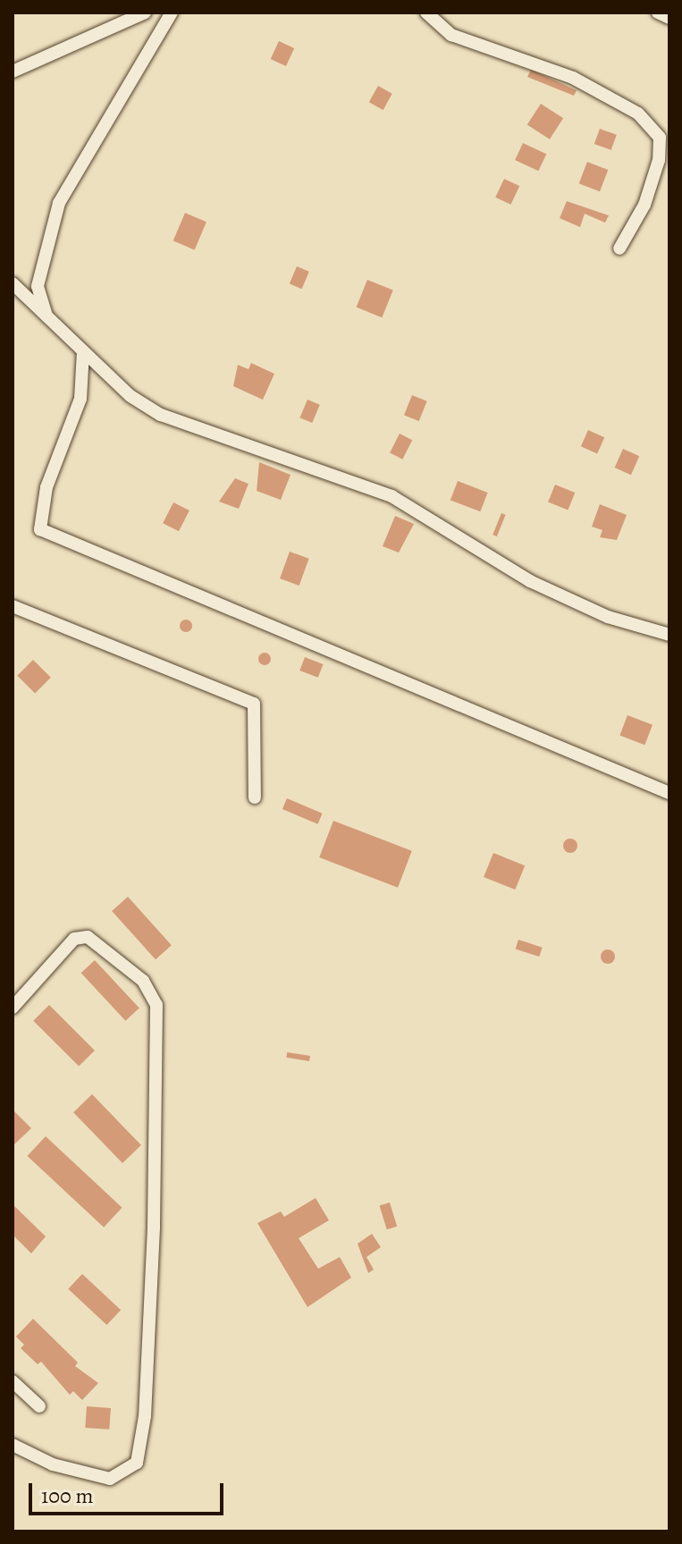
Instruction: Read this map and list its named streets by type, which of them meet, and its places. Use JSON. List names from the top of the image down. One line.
{"scale_bar":"100 m"}
